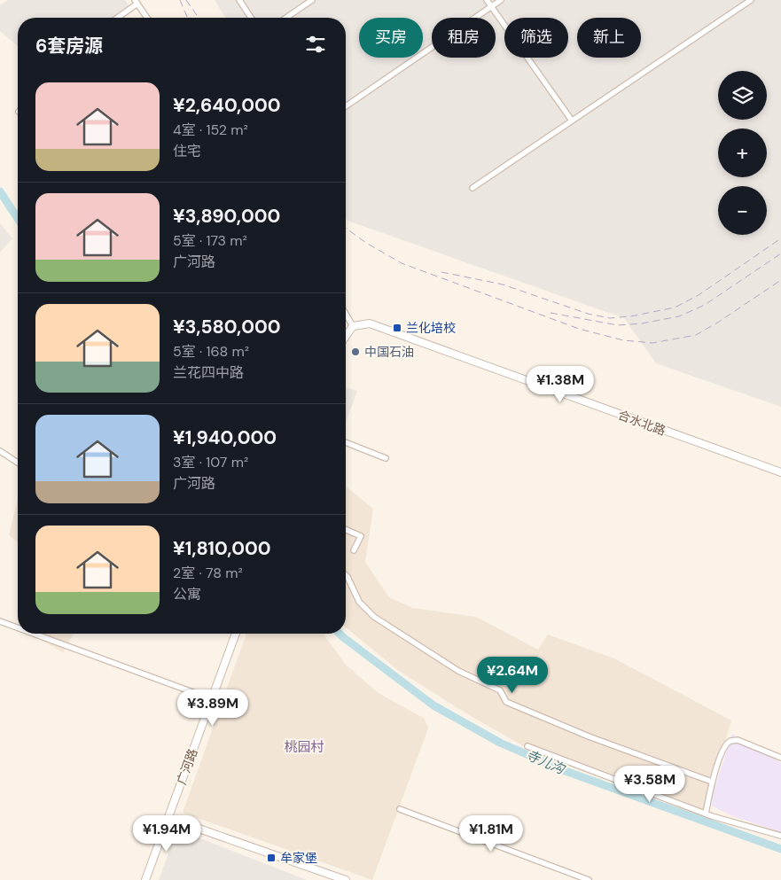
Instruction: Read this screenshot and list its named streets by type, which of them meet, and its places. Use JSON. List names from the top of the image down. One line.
{"streets":{"street":["合水北路","广河路"]},"districts":["桃园村"],"water":["寺儿沟"],"places":{"transit":["兰化培校","牟家堡"],"other":["中国石油"]},"page":{"chip":["买房","租房","筛选","新上"],"heading":"6套房源","map_buttons":["+","−"],"list":[{"name":"¥2,640,000","note":"4室 · 152 m² · 住宅"},{"name":"¥3,890,000","note":"5室 · 173 m² · 广河路"},{"name":"¥3,580,000","note":"5室 · 168 m² · 兰花四中路"},{"name":"¥1,940,000","note":"3室 · 107 m² · 广河路"},{"name":"¥1,810,000","note":"2室 · 78 m² · 公寓"}],"price":["¥1.38M","¥2.64M","¥3.89M","¥3.58M","¥1.94M","¥1.81M"]}}
